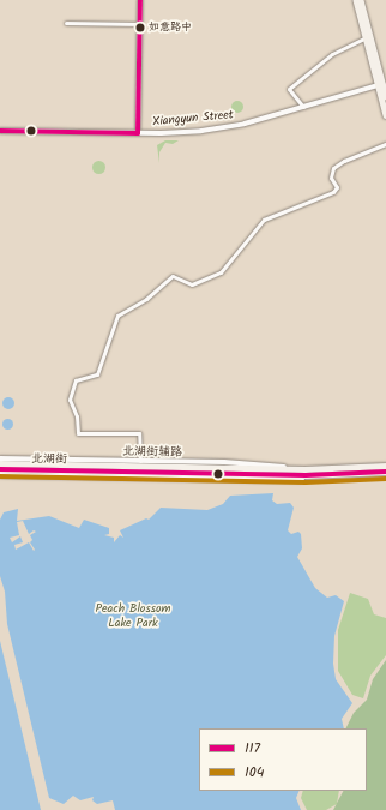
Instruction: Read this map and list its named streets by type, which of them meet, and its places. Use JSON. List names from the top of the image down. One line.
{"streets":{"main road":["北湖街"],"street":["Xiangyun Street","北湖街辅路"]},"crossings":[["北湖街辅路","北湖街"]],"parks":["Peach Blossom Lake Park"],"places":["如意路中"],"lines":["transit line 117","transit line 104"],"legend":["117","104"]}
